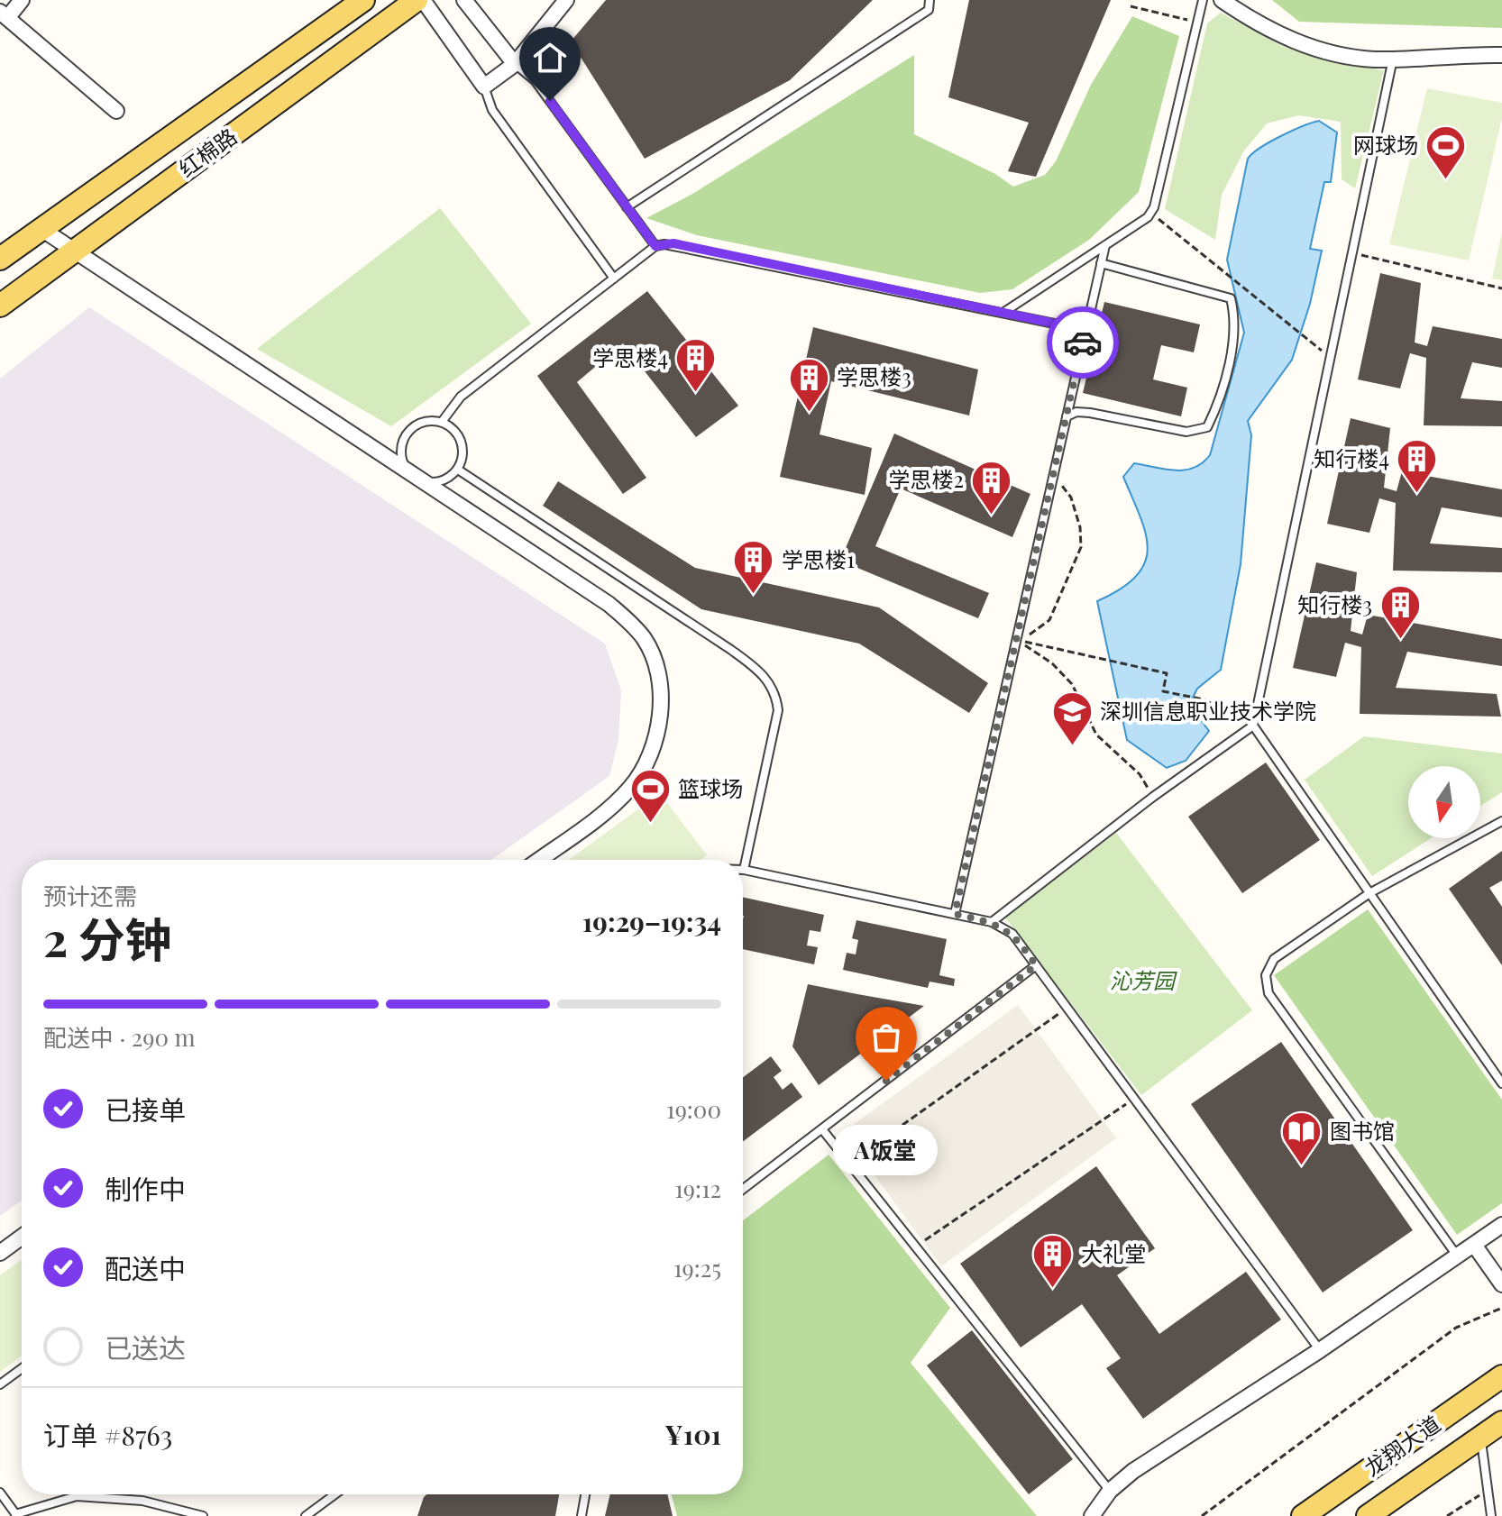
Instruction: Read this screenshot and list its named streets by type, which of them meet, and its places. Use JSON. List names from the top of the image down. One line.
{"streets":{"main road":["红棉路","龙翔大道"]},"parks":["沁芳园"],"places":{"sports":["网球场","篮球场"],"building":["学思楼4","学思楼3","知行楼4","学思楼2","学思楼1","知行楼3","大礼堂"],"school or university":["深圳信息职业技术学院"],"other":["A饭堂"],"library":["图书馆"]},"north":"bottom","page":{"heading":["2 分钟","预计还需","19:29–19:34"],"panel":["订单 #8763","¥101"],"bar":"配送中 · 290 m","list":[["已接单","19:00"],["制作中","19:12"],["配送中","19:25"],"已送达"],"bubble":"A饭堂"}}
